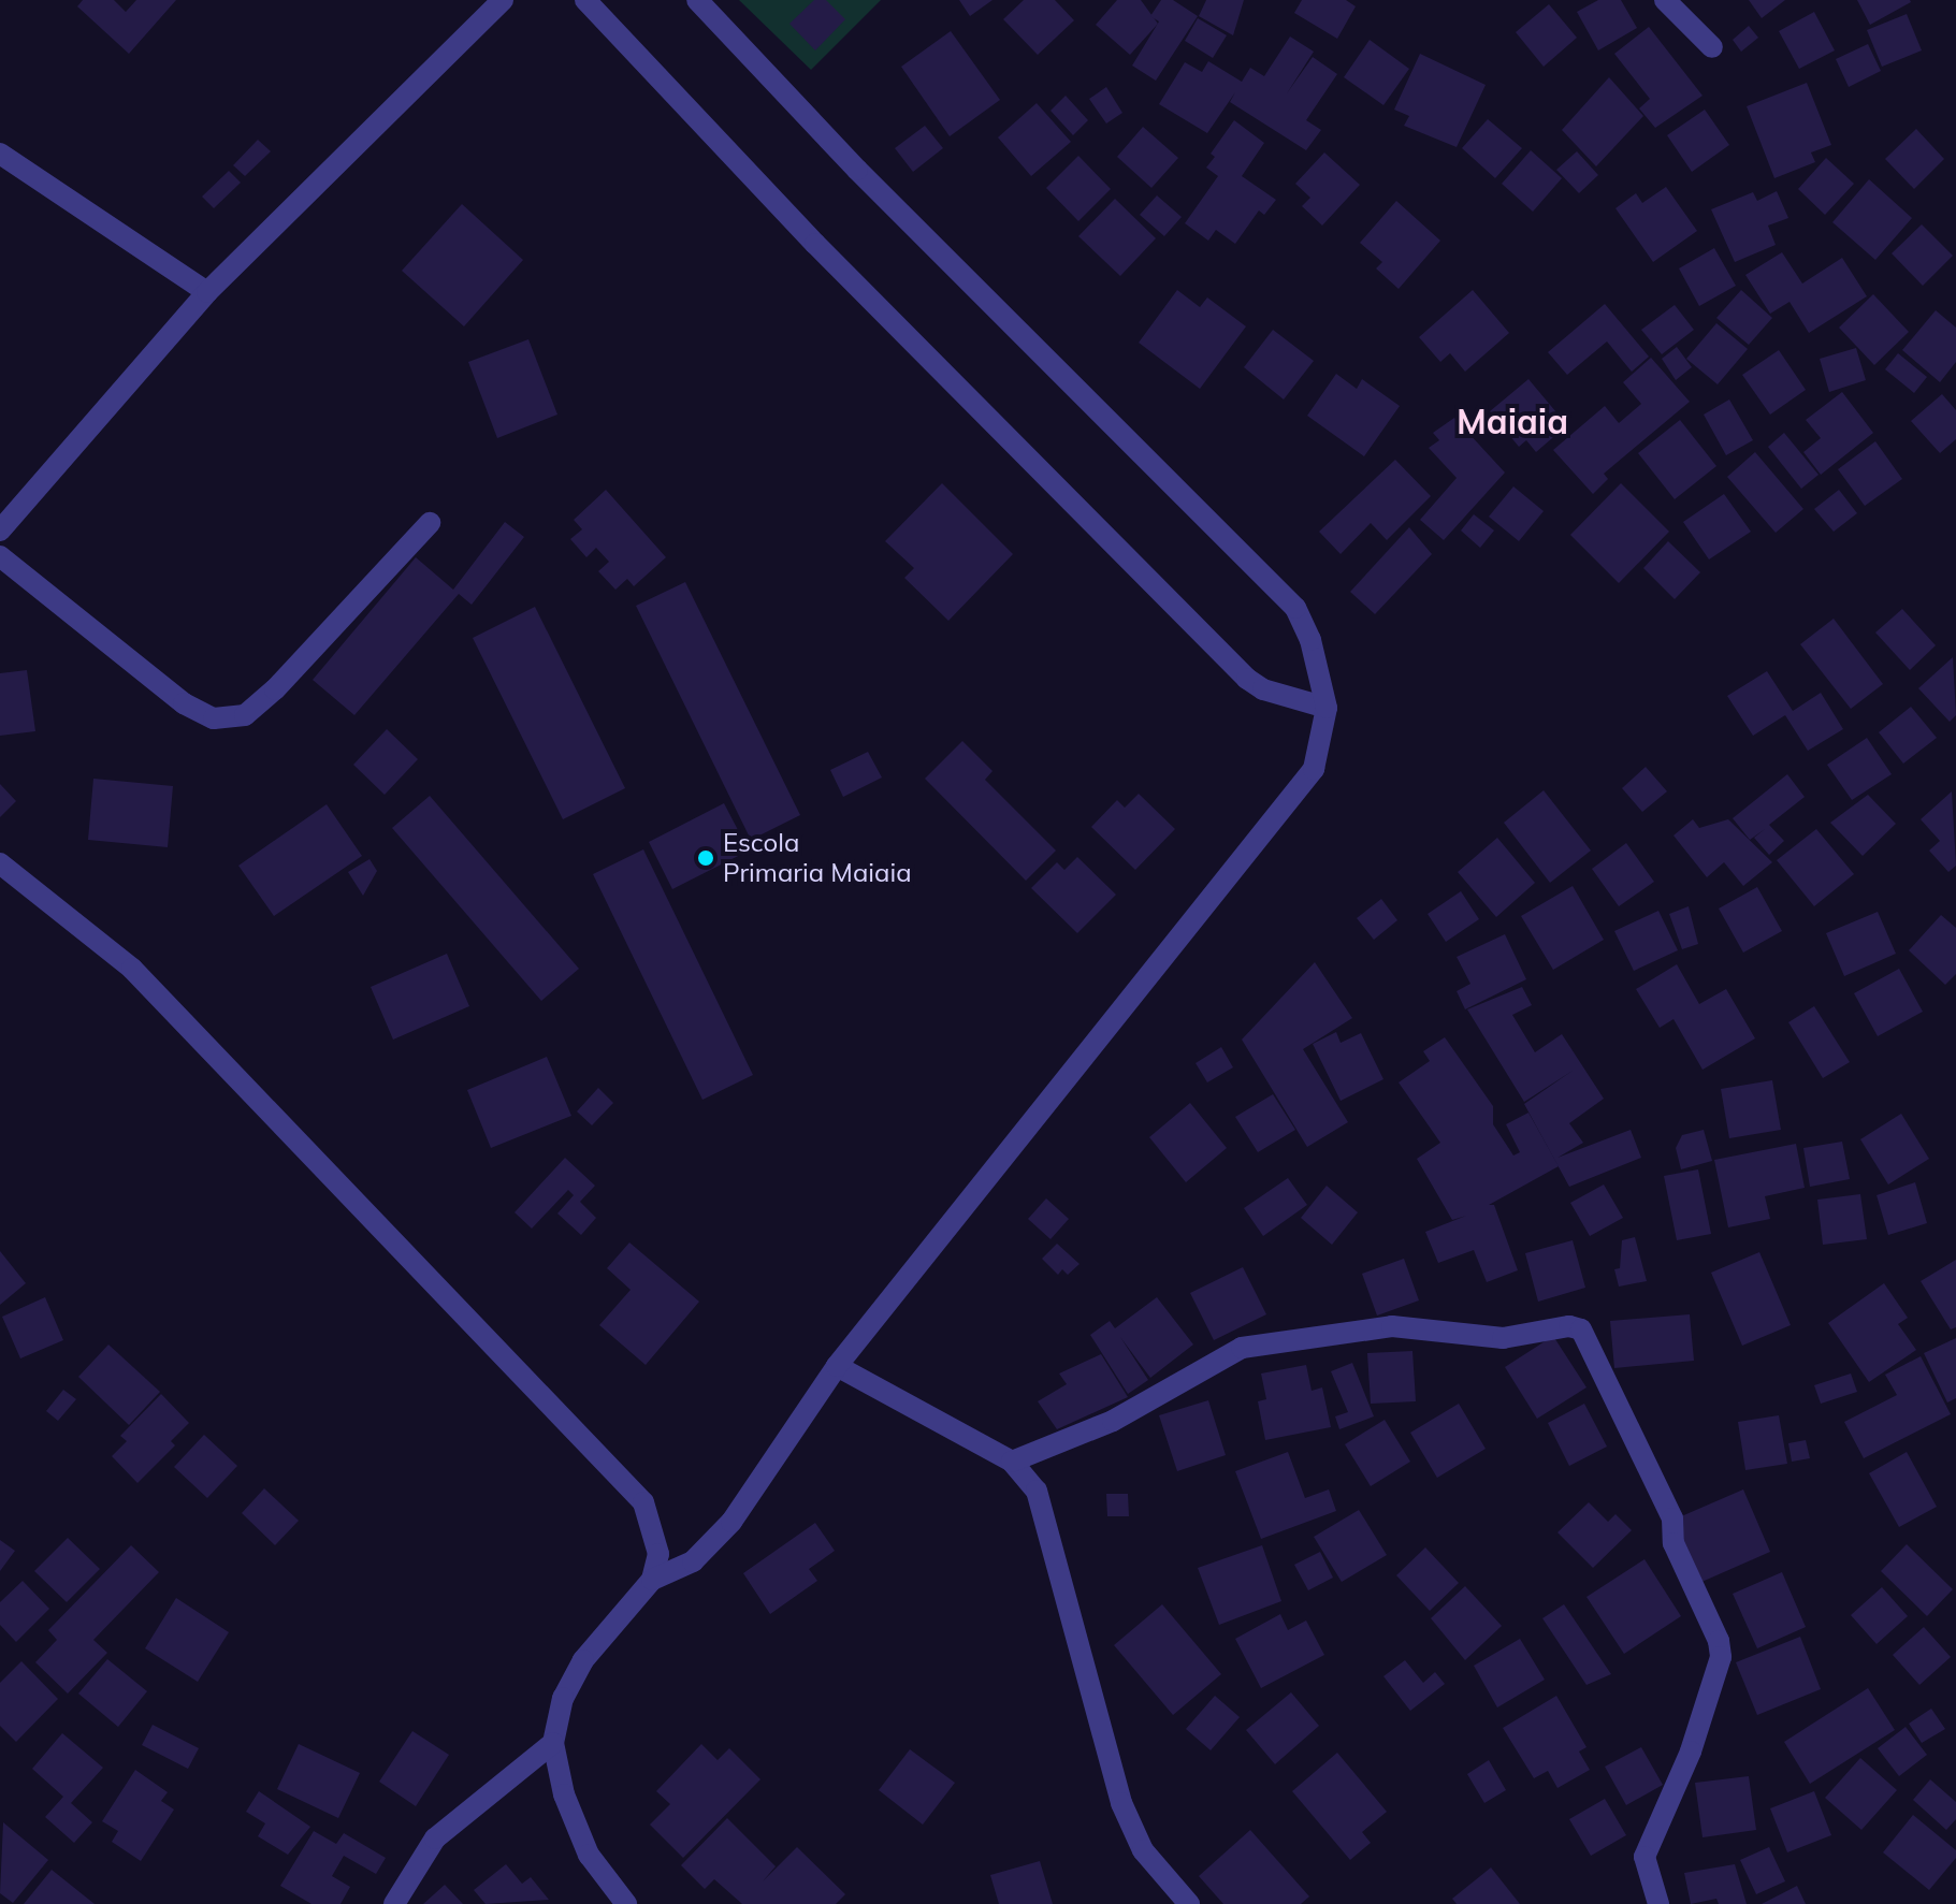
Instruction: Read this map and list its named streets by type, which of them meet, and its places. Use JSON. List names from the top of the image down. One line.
{"districts":["Maiaia"],"places":["Escola Primaria Maiaia"]}
